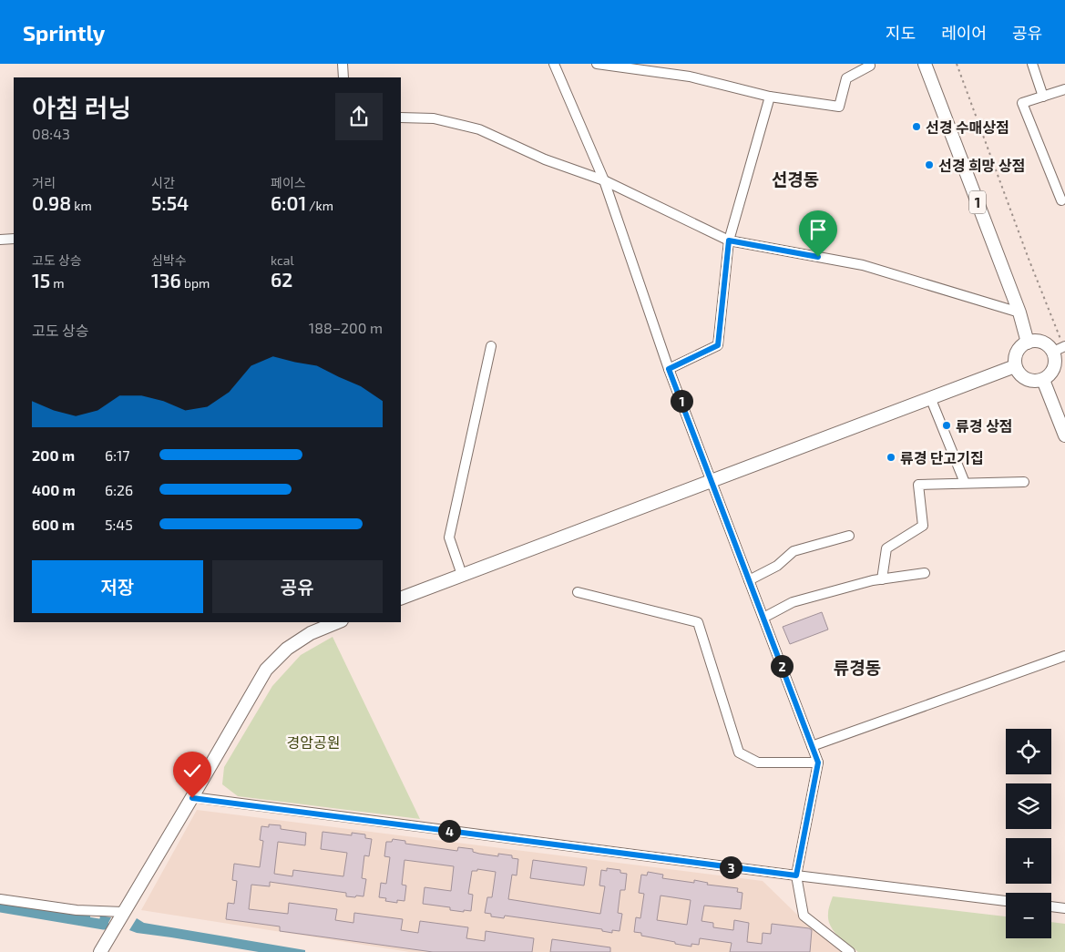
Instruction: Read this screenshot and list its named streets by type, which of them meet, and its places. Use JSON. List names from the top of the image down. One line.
{"streets":{"main road":["1"]},"districts":["선경동","류경동"],"parks":["경암공원"],"places":["선경 수매상점","선경 희망 상점","류경 상점","류경 단고기집"],"page":{"header":"Sprintly","nav":["지도","레이어","공유"],"heading":["아침 러닝","08:43"],"stats":[["거리","0.98 km"],["시간","5:54"],["페이스","6:01 /km"],["고도 상승","15 m"],["심박수","136 bpm"],["kcal","62"]],"chart":["고도 상승","188–200 m"],"pins":["1","2","4","3"],"list":[{"name":"200 m","note":"6:17"},{"name":"400 m","note":"6:26"},{"name":"600 m","note":"5:45"}],"buttons":["저장","공유"],"map_buttons":["+","−"]}}
